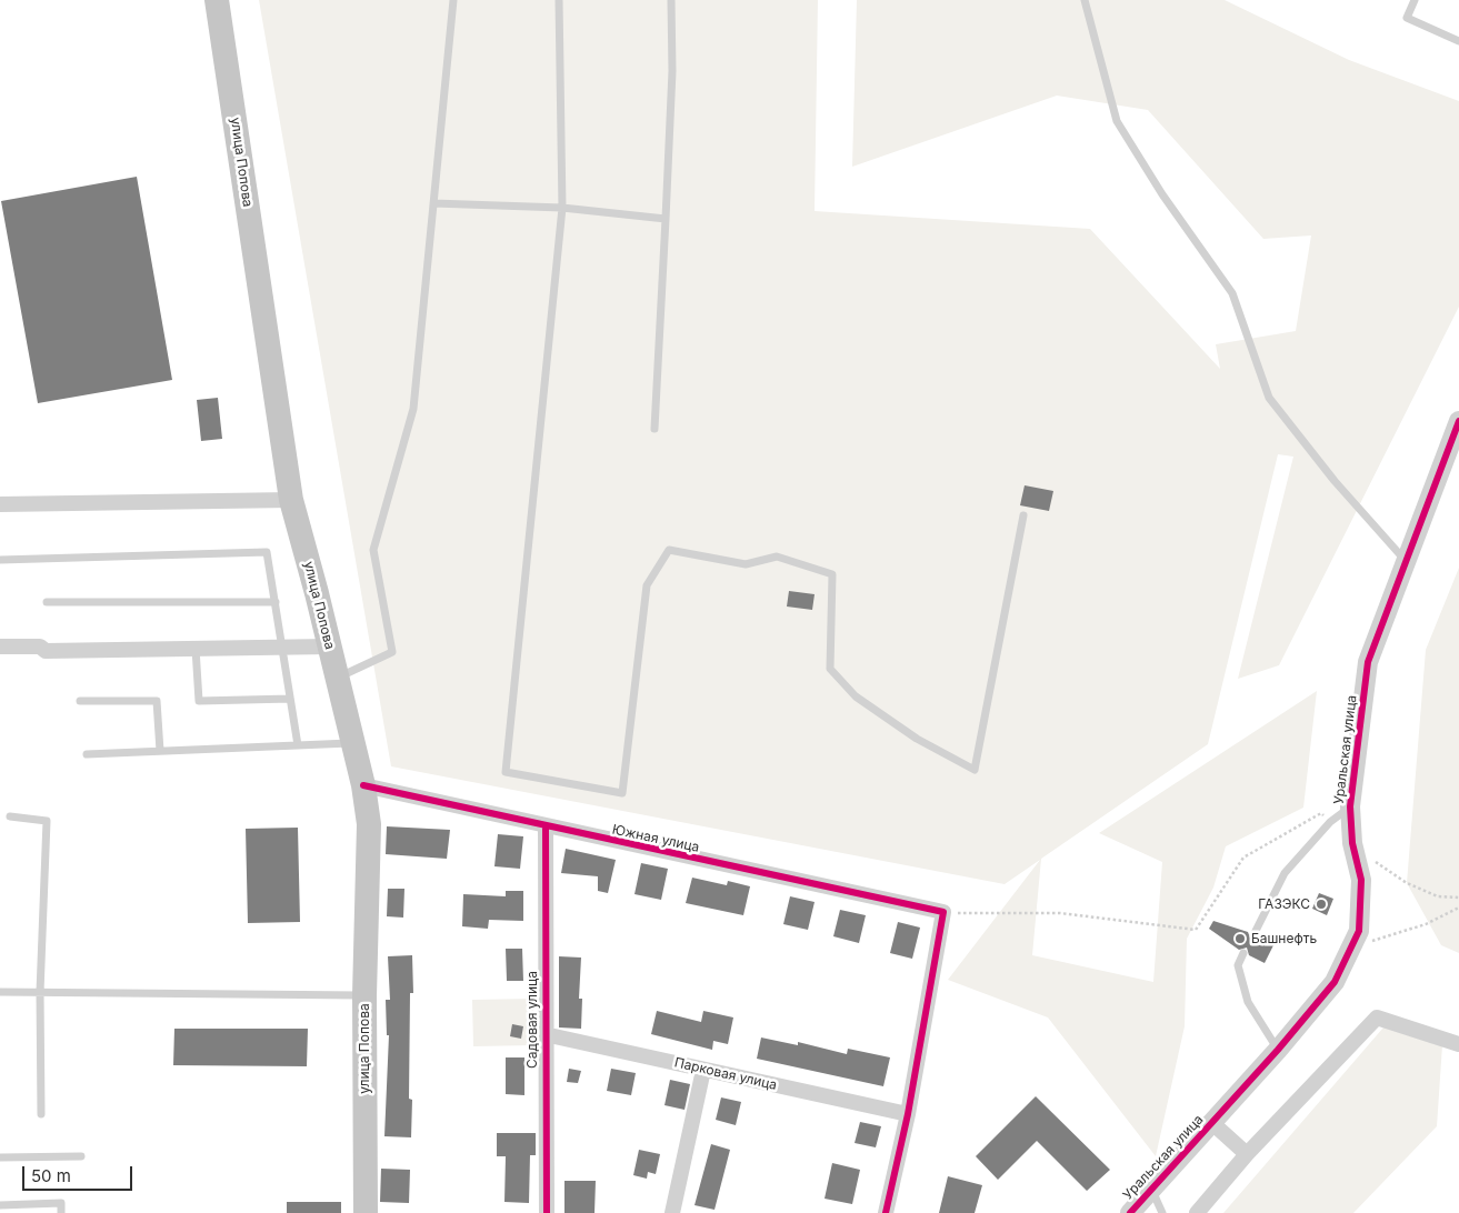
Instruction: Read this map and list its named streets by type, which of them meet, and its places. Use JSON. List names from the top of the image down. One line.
{"streets":{"main road":["улица Попова"],"street":["Уральская улица","Южная улица","Садовая улица","Парковая улица"]},"crossings":[["улица Попова","Южная улица"],["Южная улица","Садовая улица"],["Садовая улица","Парковая улица"]],"places":["ГАЗЭКС","Башнефть"],"scale_bar":"50 m"}
